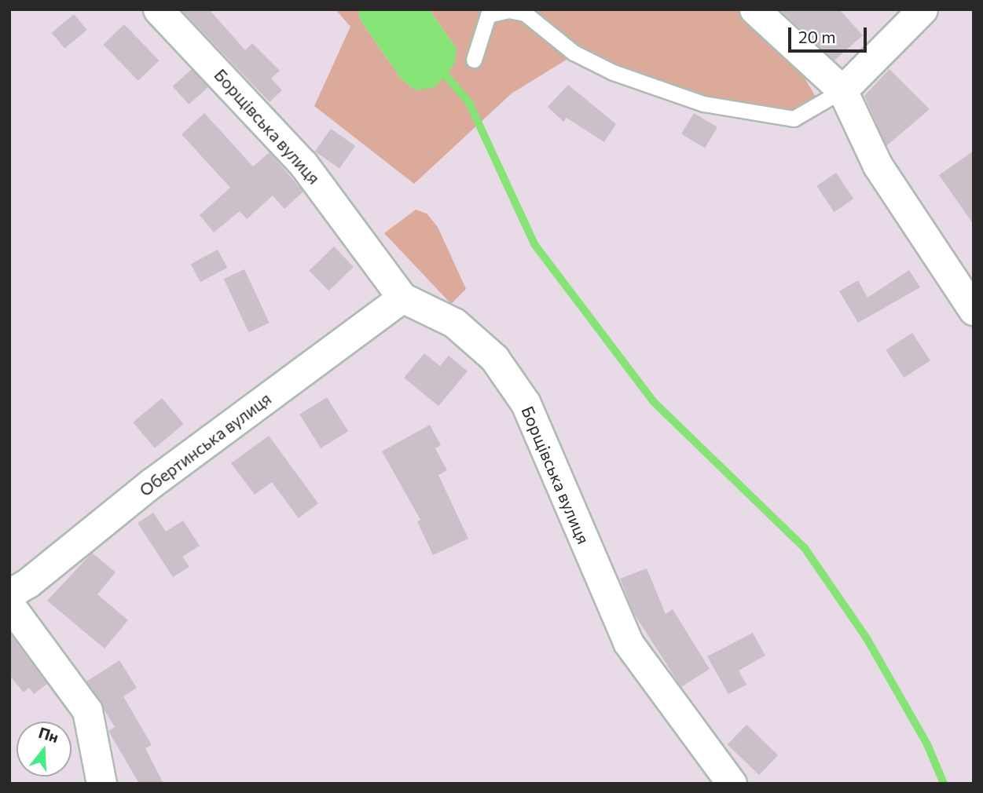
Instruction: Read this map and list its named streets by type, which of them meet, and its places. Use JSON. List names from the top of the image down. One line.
{"streets":{"street":["Борщівська вулиця","Обертинська вулиця"]},"crossings":[["Борщівська вулиця","Обертинська вулиця"]],"scale_bar":"20 m","north":"top"}
